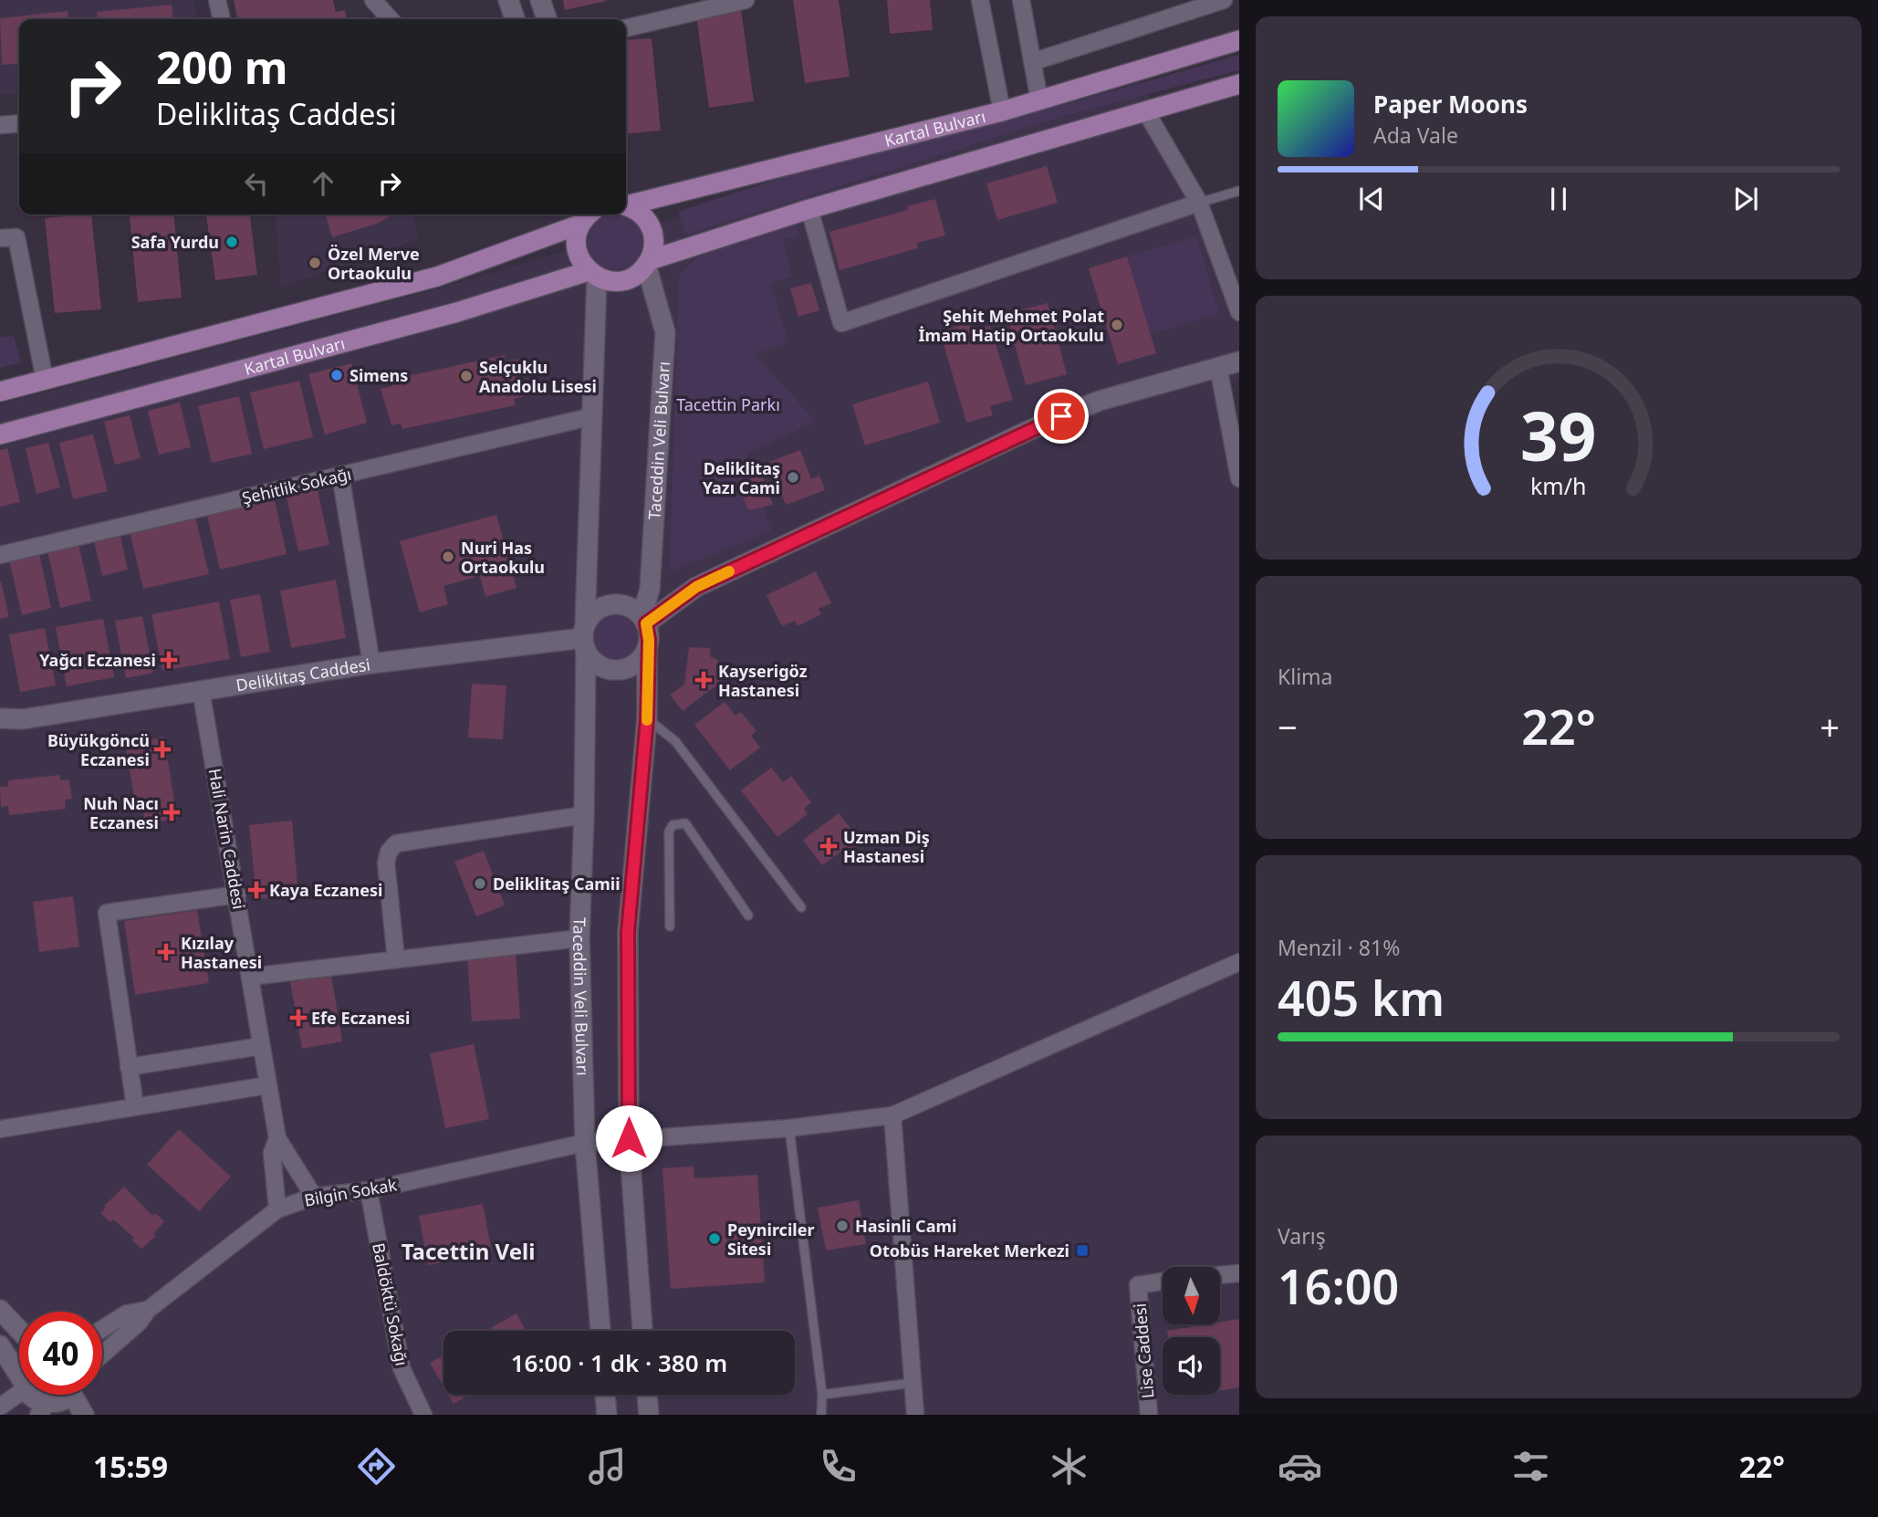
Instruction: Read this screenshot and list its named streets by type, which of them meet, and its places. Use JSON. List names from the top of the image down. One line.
{"streets":{"main road":["Kartal Bulvarı"],"street":["Taceddin Veli Bulvarı","Şehitlik Sokağı","Deliklitaş Caddesi","Hali Narin Caddesi","Bilgin Sokak","Baldöktü Sokağı","Lise Caddesi"]},"crossings":[["Kartal Bulvarı","Taceddin Veli Bulvarı"],["Taceddin Veli Bulvarı","Şehitlik Sokağı"],["Taceddin Veli Bulvarı","Deliklitaş Caddesi"],["Taceddin Veli Bulvarı","Bilgin Sokak"],["Deliklitaş Caddesi","Hali Narin Caddesi"],["Hali Narin Caddesi","Bilgin Sokak"],["Bilgin Sokak","Baldöktü Sokağı"]],"districts":["Tacettin Veli"],"parks":["Tacettin Parkı"],"places":{"other":["Safa Yurdu","Özel Merve Ortaokulu","Şehit Mehmet Polat İmam Hatip Ortaokulu","Simens","Selçuklu Anadolu Lisesi","Deliklitaş Yazı Cami","Nuri Has Ortaokulu","Deliklitaş Camii","Hasinli Cami","Peynirciler Sitesi"],"health":["Yağcı Eczanesi","Kayserigöz Hastanesi","Büyükgöncü Eczanesi","Nuh Nacı Eczanesi","Uzman Diş Hastanesi","Kaya Eczanesi","Kızılay Hastanesi","Efe Eczanesi"],"transit":["Otobüs Hareket Merkezi"]},"north":"bottom","page":{"turn":["200 m","Deliklitaş Caddesi"],"song":["Paper Moons","Ada Vale"],"tile":["Klima",["Menzil · 81%","405 km"],["Varış","16:00"]],"heat":["−","22°","+"],"limit":"40","trip":"16:00 · 1 dk · 380 m","tabs":["15:59","22°"],"gauge":["39","km/h"]}}
